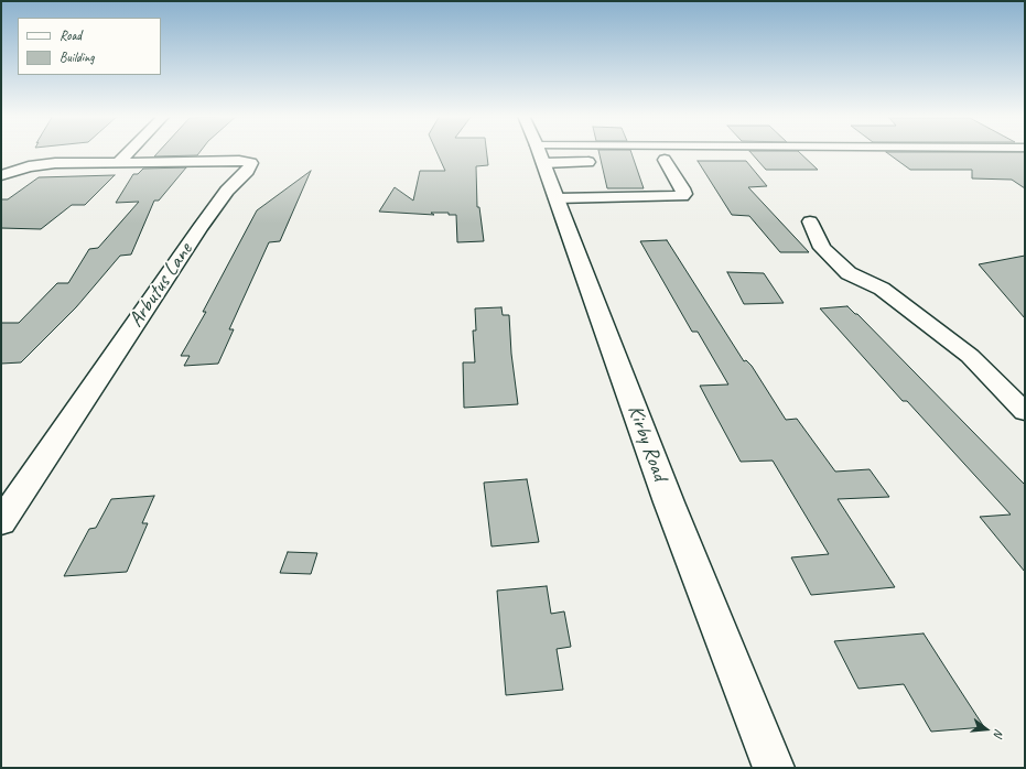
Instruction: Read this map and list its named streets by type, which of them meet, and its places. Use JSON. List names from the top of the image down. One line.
{"streets":{"street":["Arbutus Lane","Kirby Road"]},"legend":["Road","Building"],"north":"right"}
